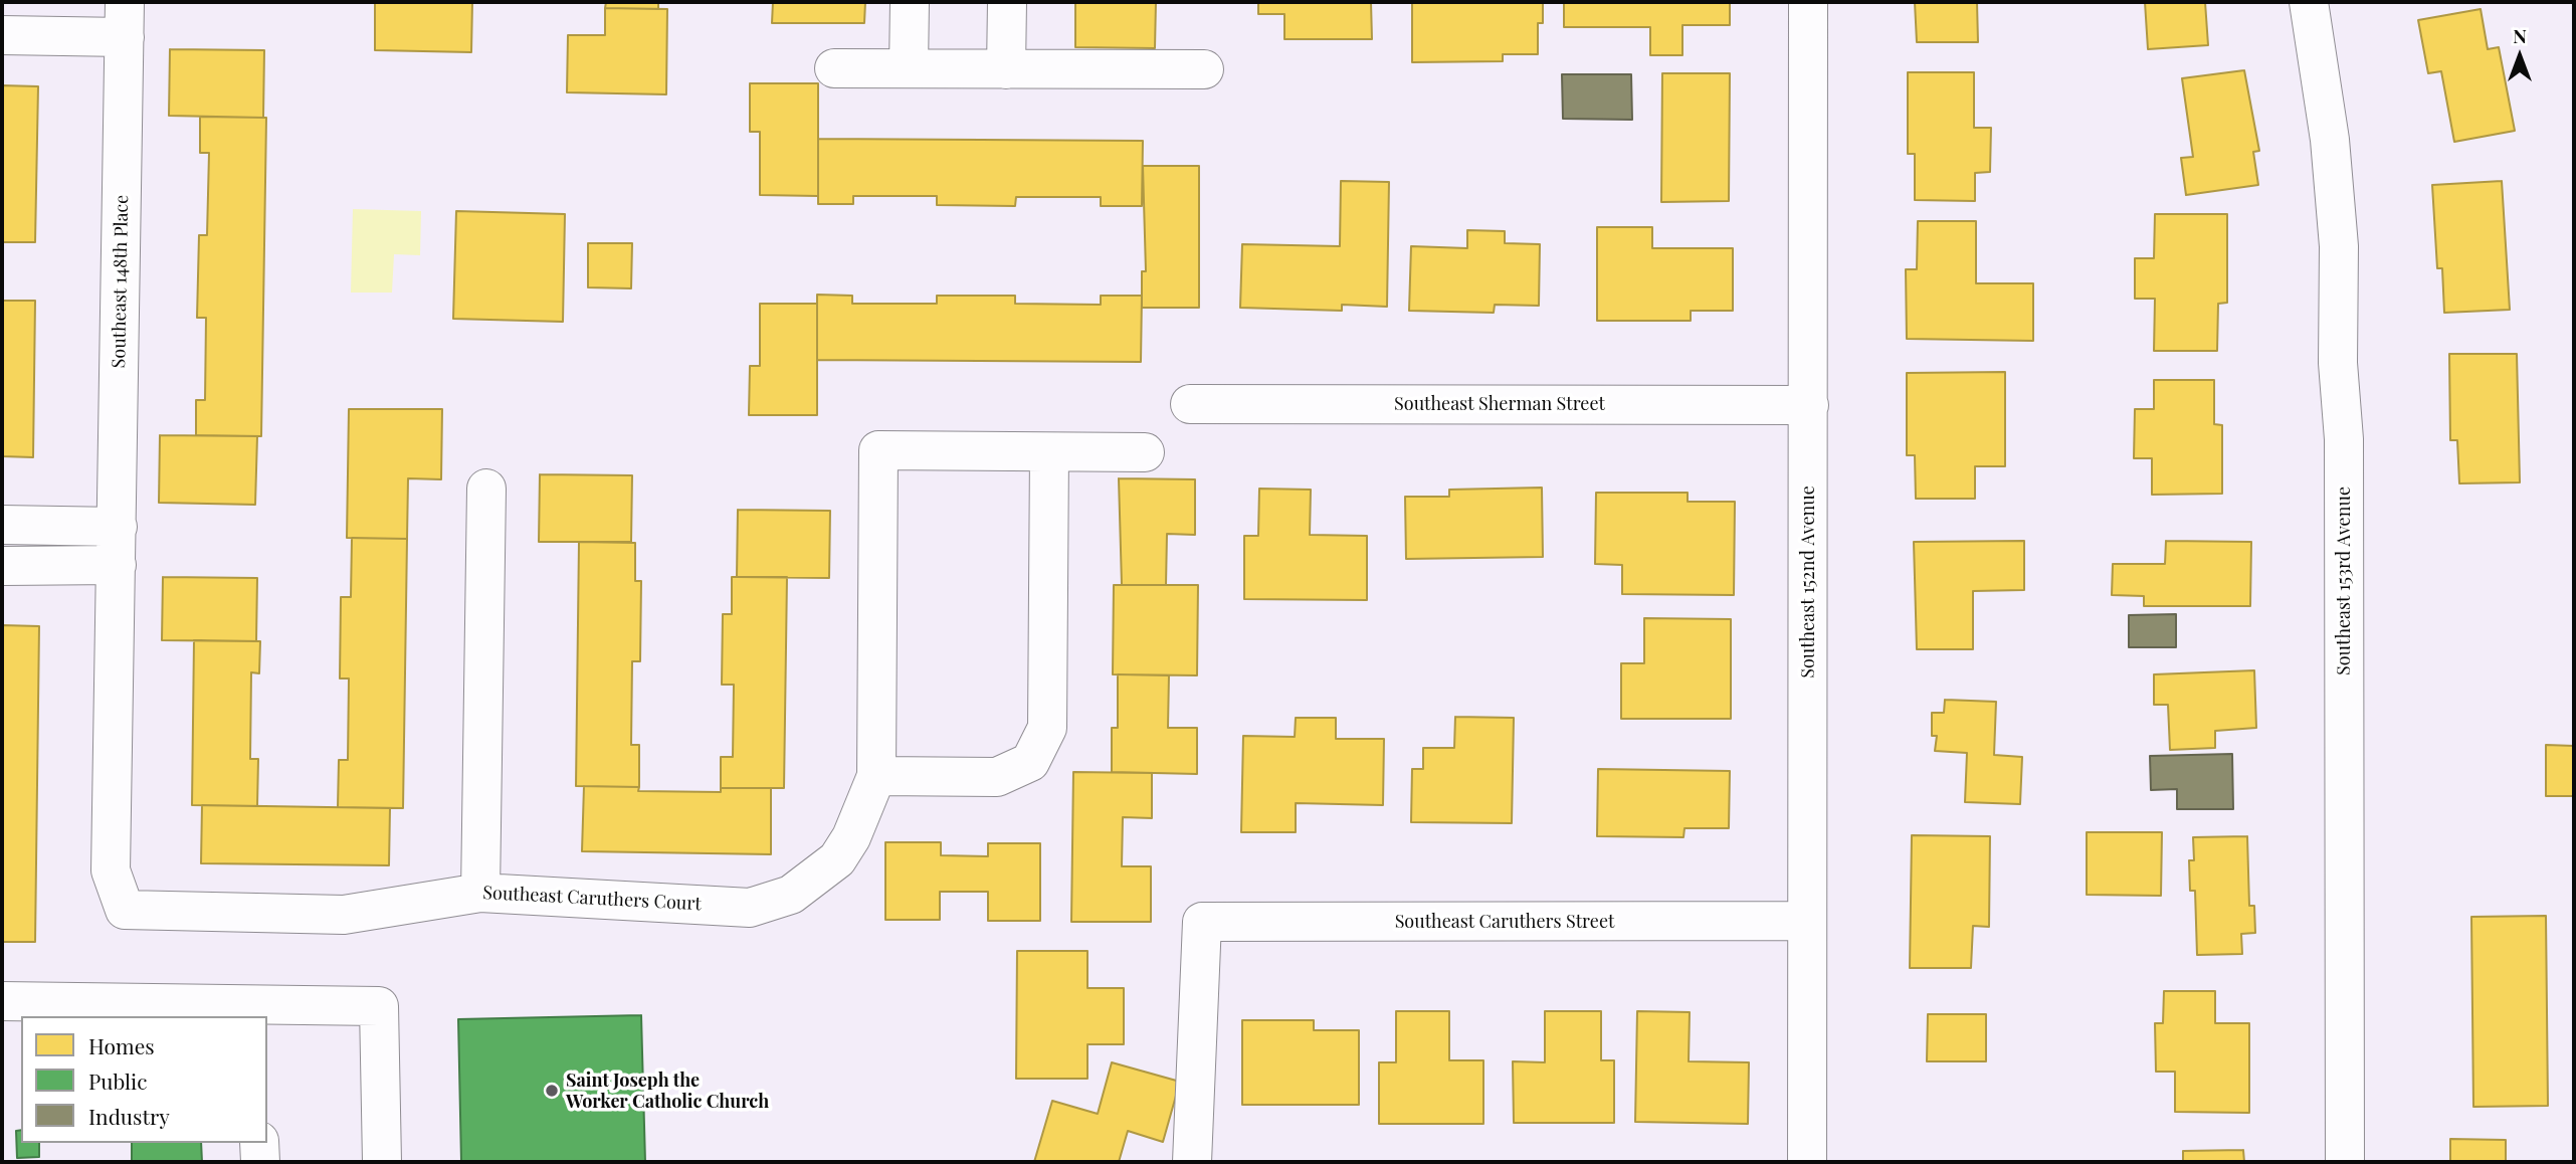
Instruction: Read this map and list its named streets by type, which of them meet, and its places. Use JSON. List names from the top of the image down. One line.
{"streets":{"street":["Southeast 148th Place","Southeast Sherman Street","Southeast 153rd Avenue","Southeast 152nd Avenue","Southeast Caruthers Court","Southeast Caruthers Street"]},"crossings":[["Southeast 148th Place","Southeast Caruthers Court"],["Southeast Sherman Street","Southeast 152nd Avenue"],["Southeast 152nd Avenue","Southeast Caruthers Street"]],"places":["Saint Joseph the Worker Catholic Church"],"legend":["Homes","Public","Industry"],"north":"top"}
